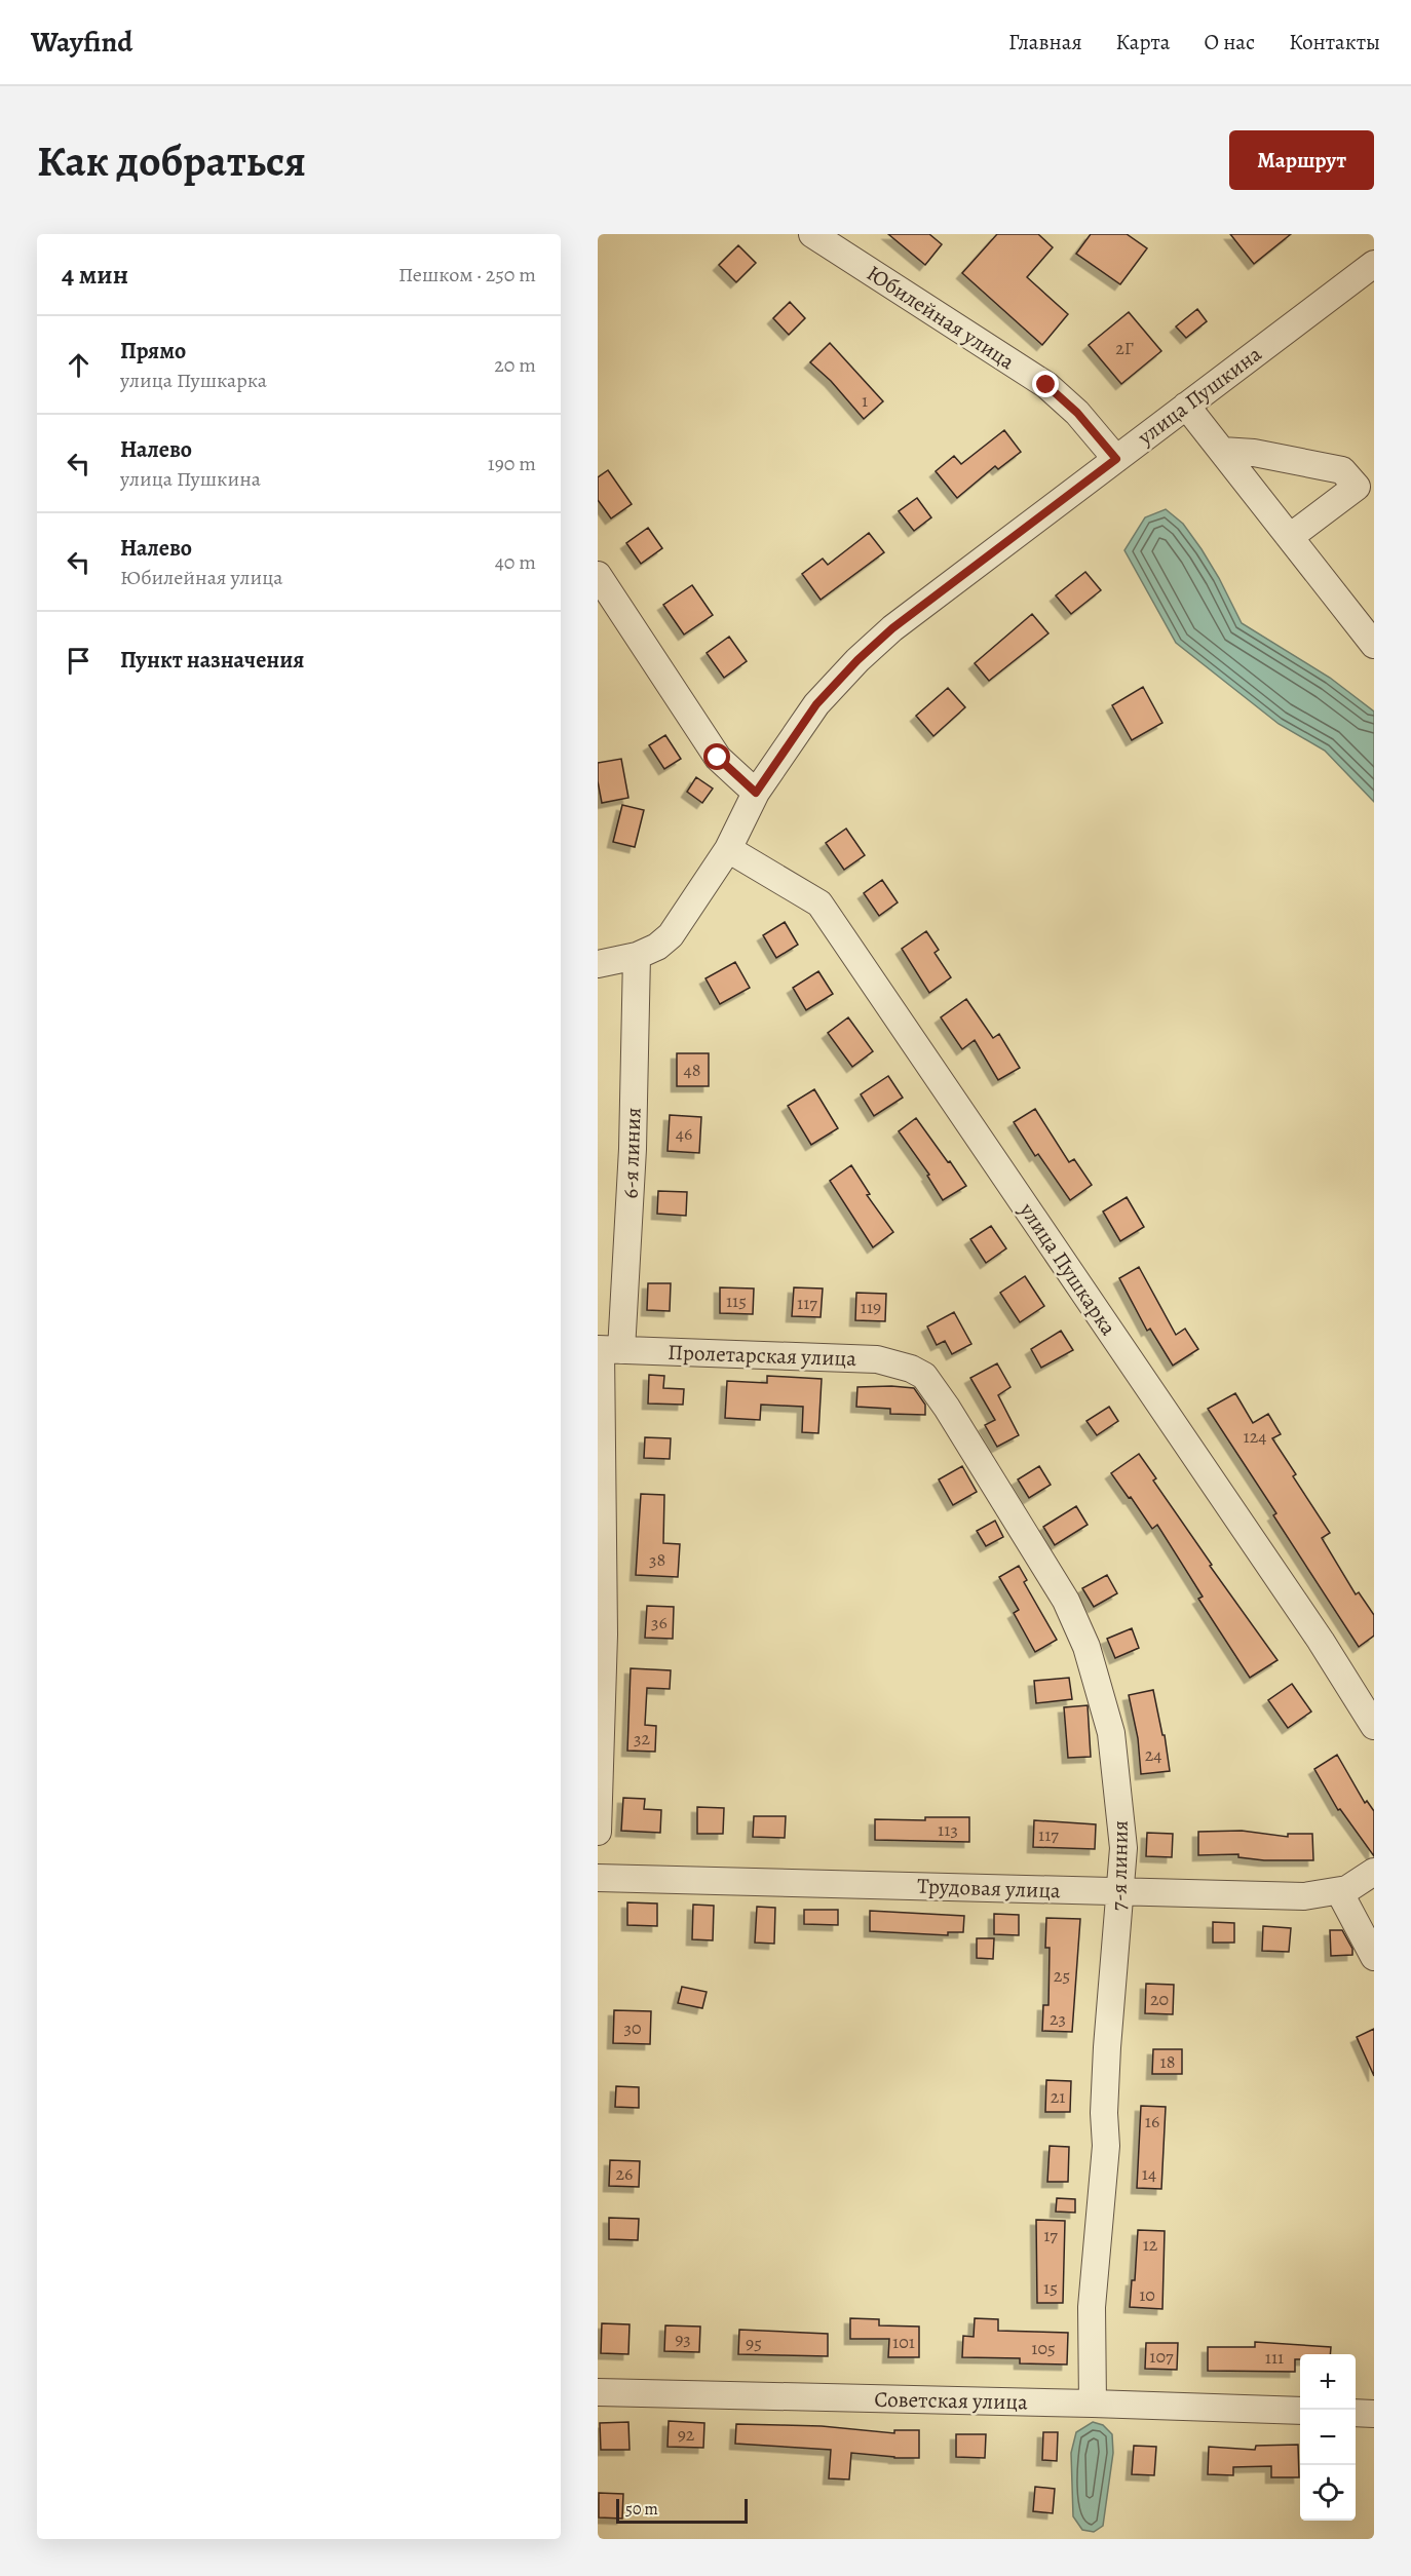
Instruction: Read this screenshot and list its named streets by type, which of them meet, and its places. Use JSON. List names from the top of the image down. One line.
{"streets":{"street":["Юбилейная улица","улица Пушкина","6-я линия","улица Пушкарка","Пролетарская улица","7-я линия","Трудовая улица","Советская улица"]},"crossings":[["Юбилейная улица","улица Пушкина"],["улица Пушкина","6-я линия"],["улица Пушкина","улица Пушкарка"],["6-я линия","Пролетарская улица"],["Пролетарская улица","7-я линия"],["7-я линия","Трудовая улица"],["7-я линия","Советская улица"]],"house_numbers":["2Г","1","48","46","115","117","119","124","38","36","32","24","113","117","25","20","23","30","18","21","16","26","14","17","12","15","10","93","101","95","105","107","111","92"],"scale_bar":"50 m","page":{"header":"Wayfind","nav":["Главная","Карта","О нас","Контакты"],"buttons":"Маршрут","title":"Как добраться","heading":["4 мин","Пешком · 250 m"],"list":[["Прямо","улица Пушкарка","20 m"],["Налево","улица Пушкина","190 m"],["Налево","Юбилейная улица","40 m"],"Пункт назначения"],"map_buttons":["+","−"],"scale":"50 m"}}
